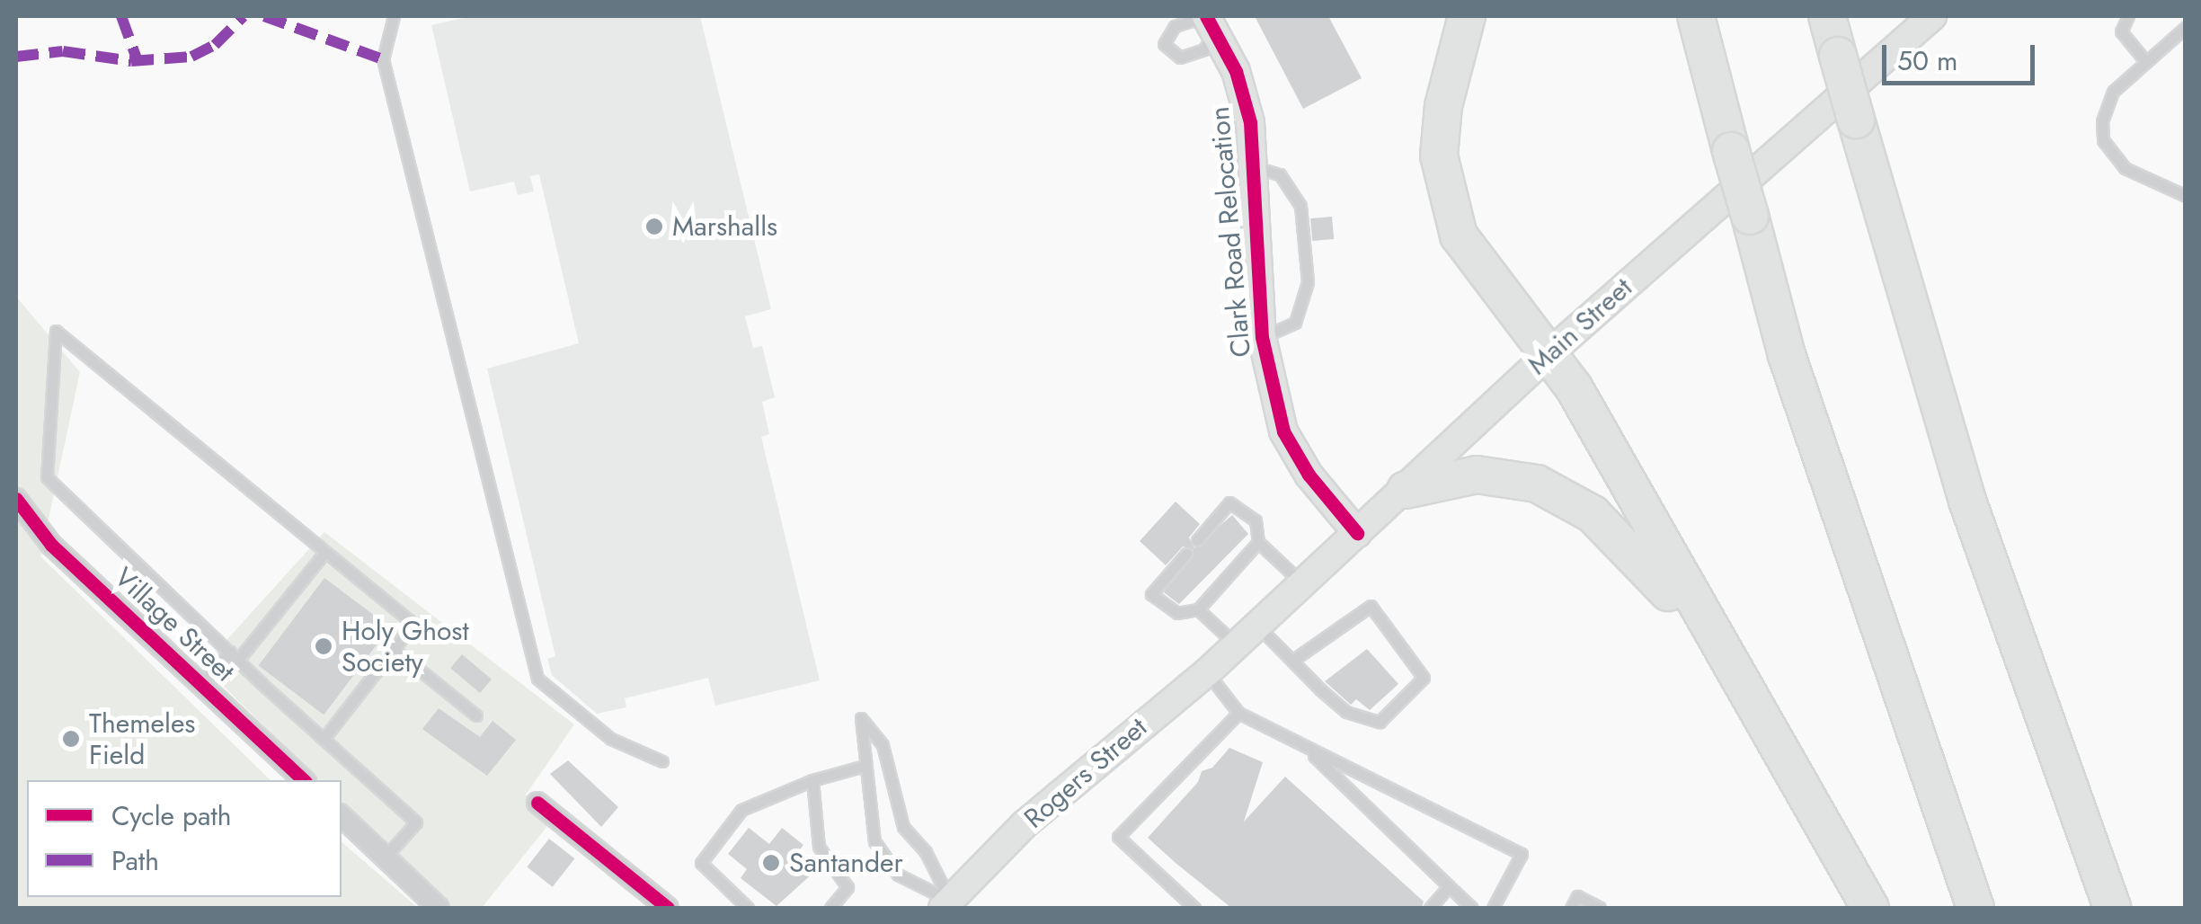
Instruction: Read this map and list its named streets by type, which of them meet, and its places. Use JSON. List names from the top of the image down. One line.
{"streets":{"main road":["Clark Road Relocation","Main Street","Rogers Street"],"street":["Village Street"]},"crossings":[["Clark Road Relocation","Main Street"],["Main Street","Rogers Street"]],"places":["Marshalls","Holy Ghost Society","Themeles Field","Santander"],"legend":["Cycle path","Path"],"scale_bar":"50 m"}
